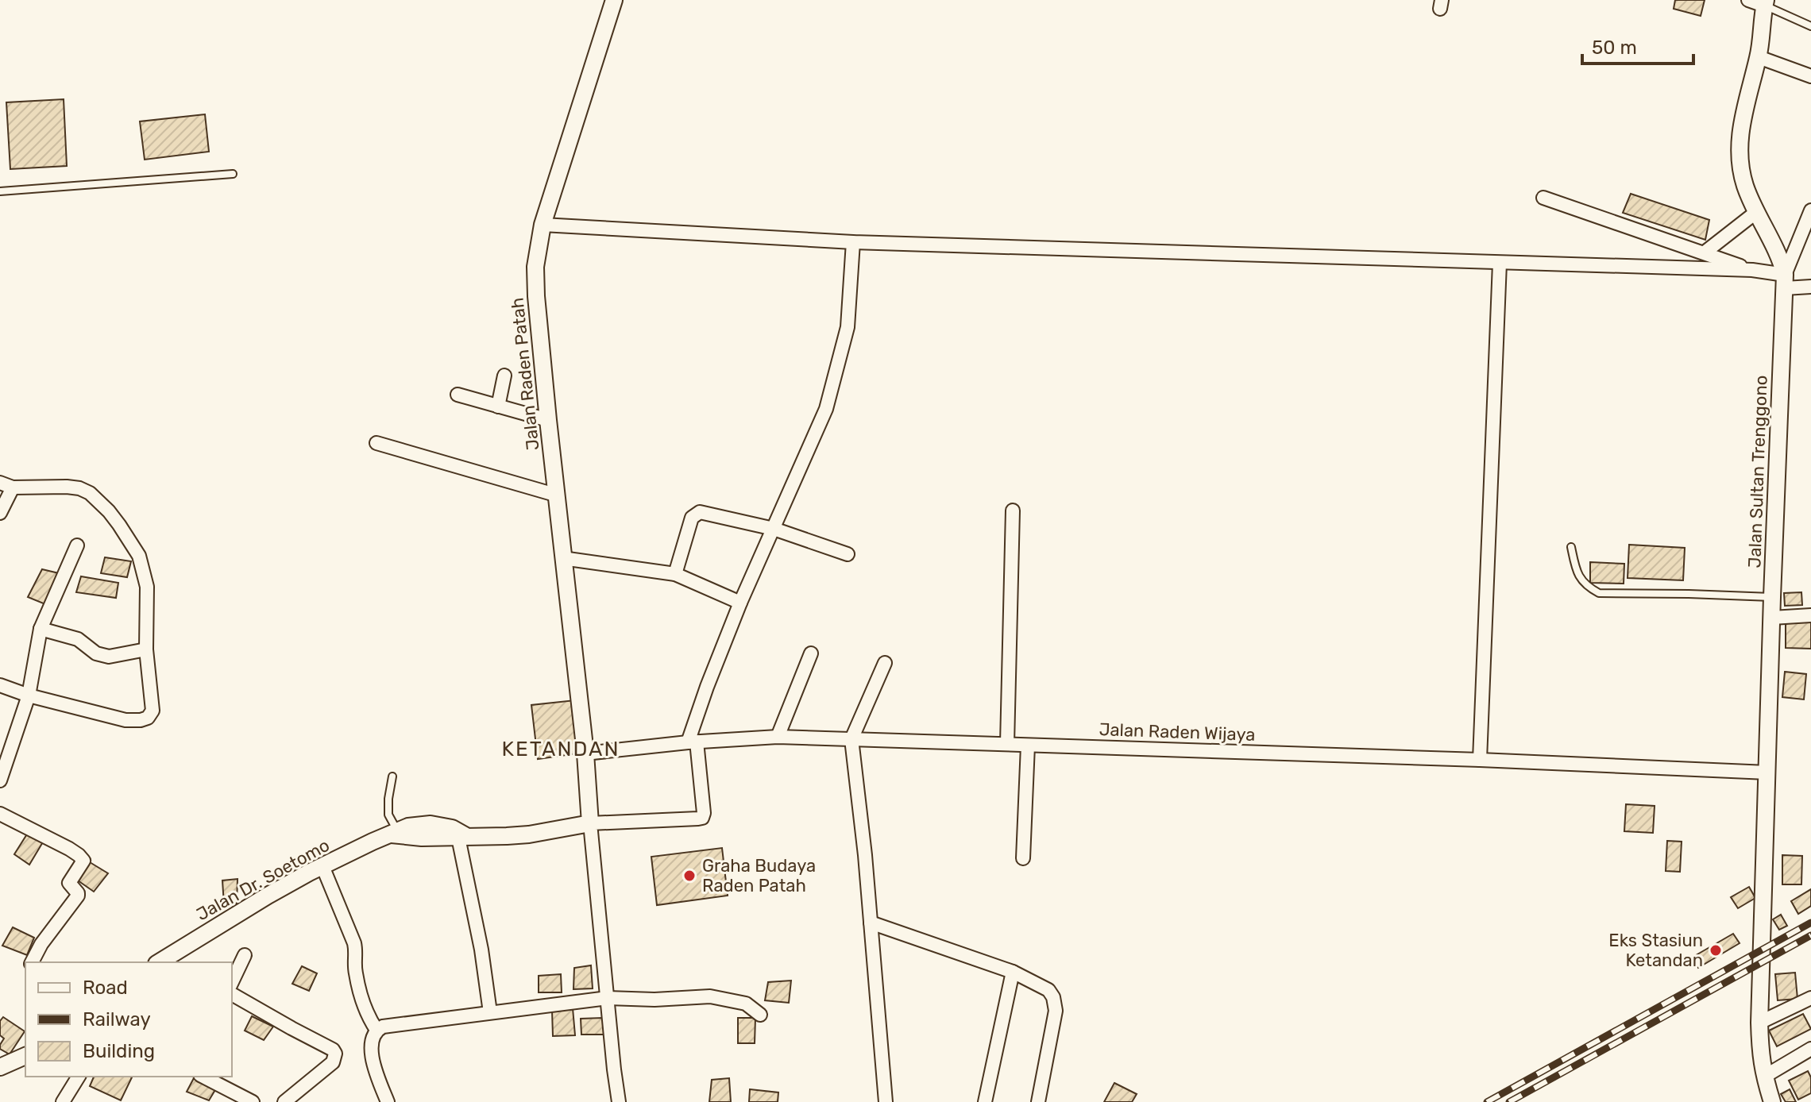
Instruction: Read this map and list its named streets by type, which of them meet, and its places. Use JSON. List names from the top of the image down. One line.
{"streets":{"street":["Jalan Raden Patah","Jalan Sultan Trenggono","Jalan Raden Wijaya","Jalan Dr. Soetomo"]},"crossings":[["Jalan Raden Patah","Jalan Raden Wijaya"],["Jalan Raden Patah","Jalan Dr. Soetomo"],["Jalan Sultan Trenggono","Jalan Raden Wijaya"]],"districts":["KETANDAN"],"places":["Graha Budaya Raden Patah","Eks Stasiun Ketandan"],"legend":["Road","Railway","Building"],"scale_bar":"50 m"}
